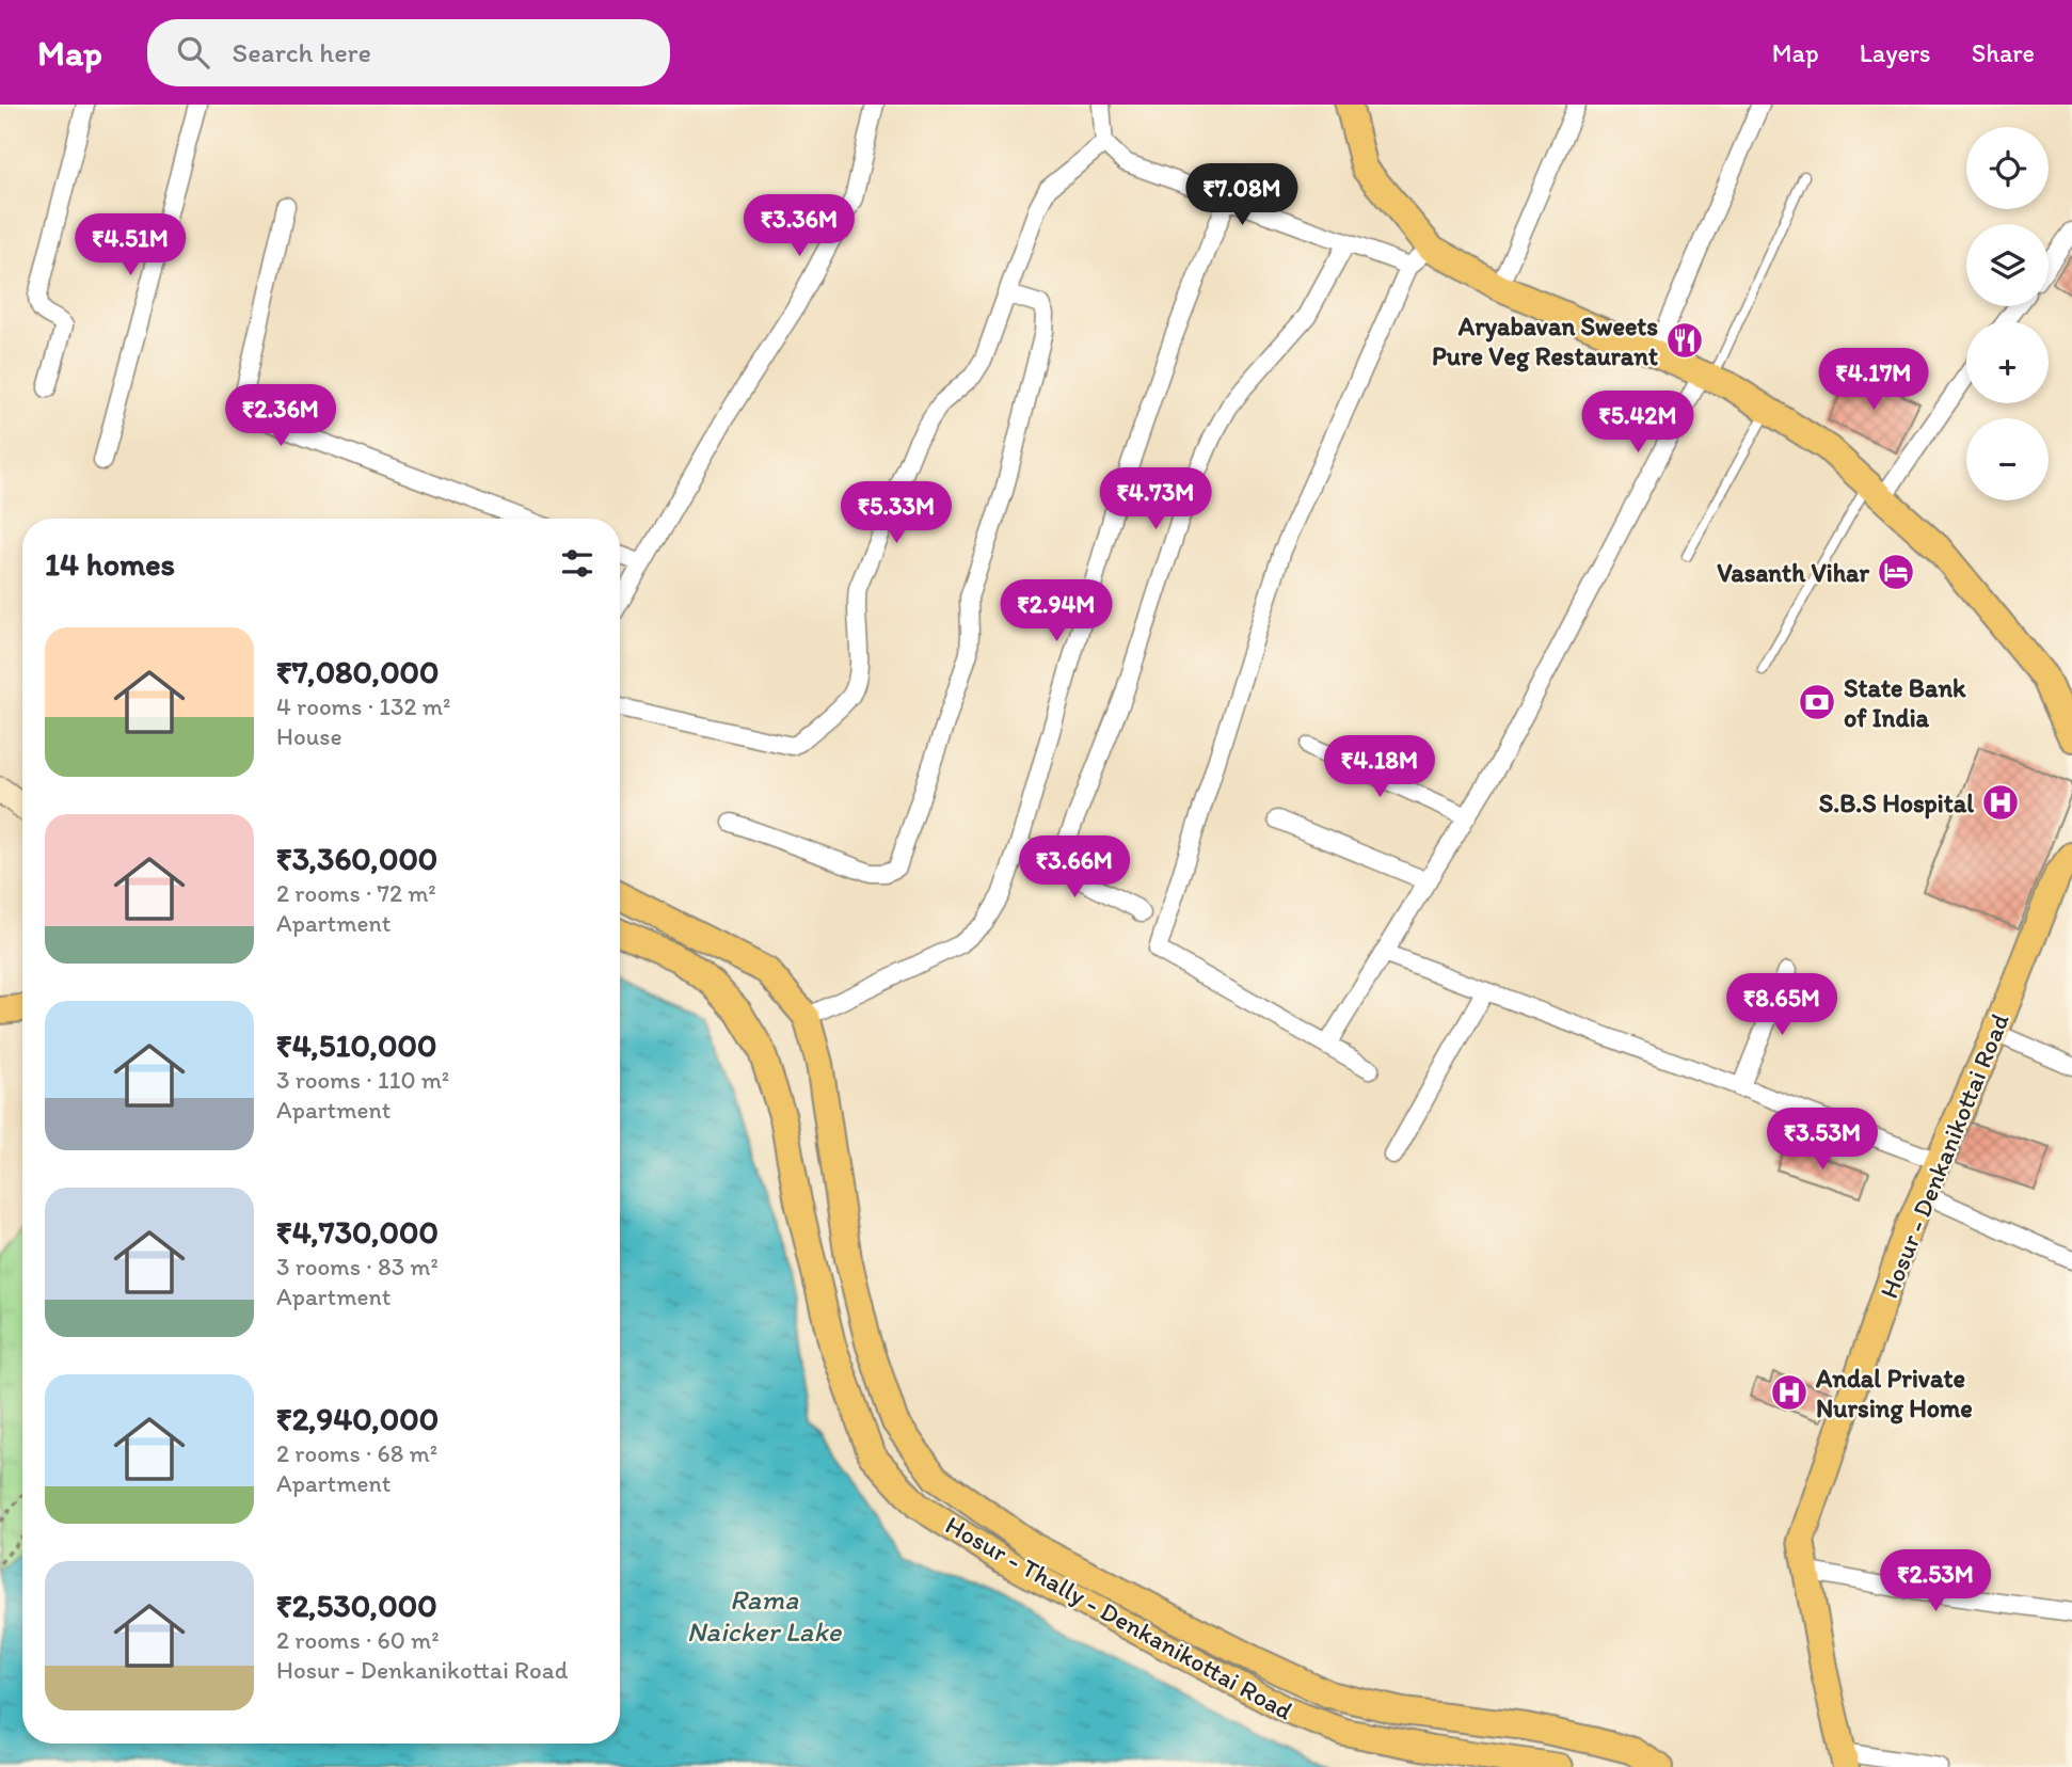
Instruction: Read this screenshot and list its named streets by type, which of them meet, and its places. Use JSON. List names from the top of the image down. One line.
{"streets":{"main road":["Hosur - Denkanikottai Road","Hosur - Thally - Denkanikottai Road"]},"water":["Rama Naicker Lake"],"places":{"restaurant":["Aryabavan Sweets Pure Veg Restaurant"],"hotel":["Vasanth Vihar"],"bank":["State Bank of India"],"hospital":["S.B.S Hospital","Andal Private Nursing Home"]},"page":{"header":"Map","search":"Search here","nav":["Map","Layers","Share"],"map_buttons":["+","−"],"price":["₹7.08M","₹3.36M","₹4.51M","₹4.17M","₹2.36M","₹5.42M","₹4.73M","₹5.33M","₹2.94M","₹4.18M","₹3.66M","₹8.65M","₹3.53M","₹2.53M"],"heading":"14 homes","list":[{"name":"₹7,080,000","note":"4 rooms · 132 m² · House"},{"name":"₹3,360,000","note":"2 rooms · 72 m² · Apartment"},{"name":"₹4,510,000","note":"3 rooms · 110 m² · Apartment"},{"name":"₹4,730,000","note":"3 rooms · 83 m² · Apartment"},{"name":"₹2,940,000","note":"2 rooms · 68 m² · Apartment"},{"name":"₹2,530,000","note":"2 rooms · 60 m² · Hosur - Denkanikottai Road"}]}}
